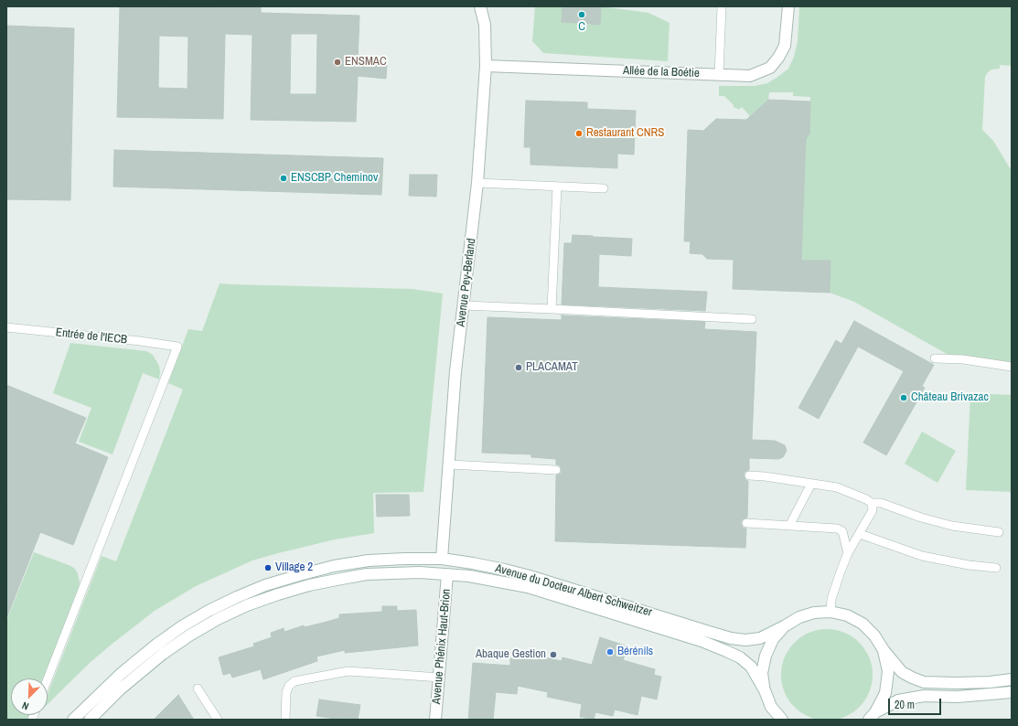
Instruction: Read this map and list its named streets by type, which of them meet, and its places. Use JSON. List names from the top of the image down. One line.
{"streets":{"main road":["Allée de la Boétie","Avenue Pey-Berland","Avenue du Docteur Albert Schweitzer","Avenue Phénix Haut-Brion"],"lane":["Entrée de l'IECB"]},"crossings":[["Allée de la Boétie","Avenue Pey-Berland"],["Avenue Pey-Berland","Avenue du Docteur Albert Schweitzer"],["Avenue du Docteur Albert Schweitzer","Avenue Phénix Haut-Brion"]],"places":["C","ENSMAC","Restaurant CNRS","ENSCBP Cheminov","PLACAMAT","Château Brivazac","Village 2","Bérénils","Abaque Gestion"],"scale_bar":"20 m","north":"bottom left"}
